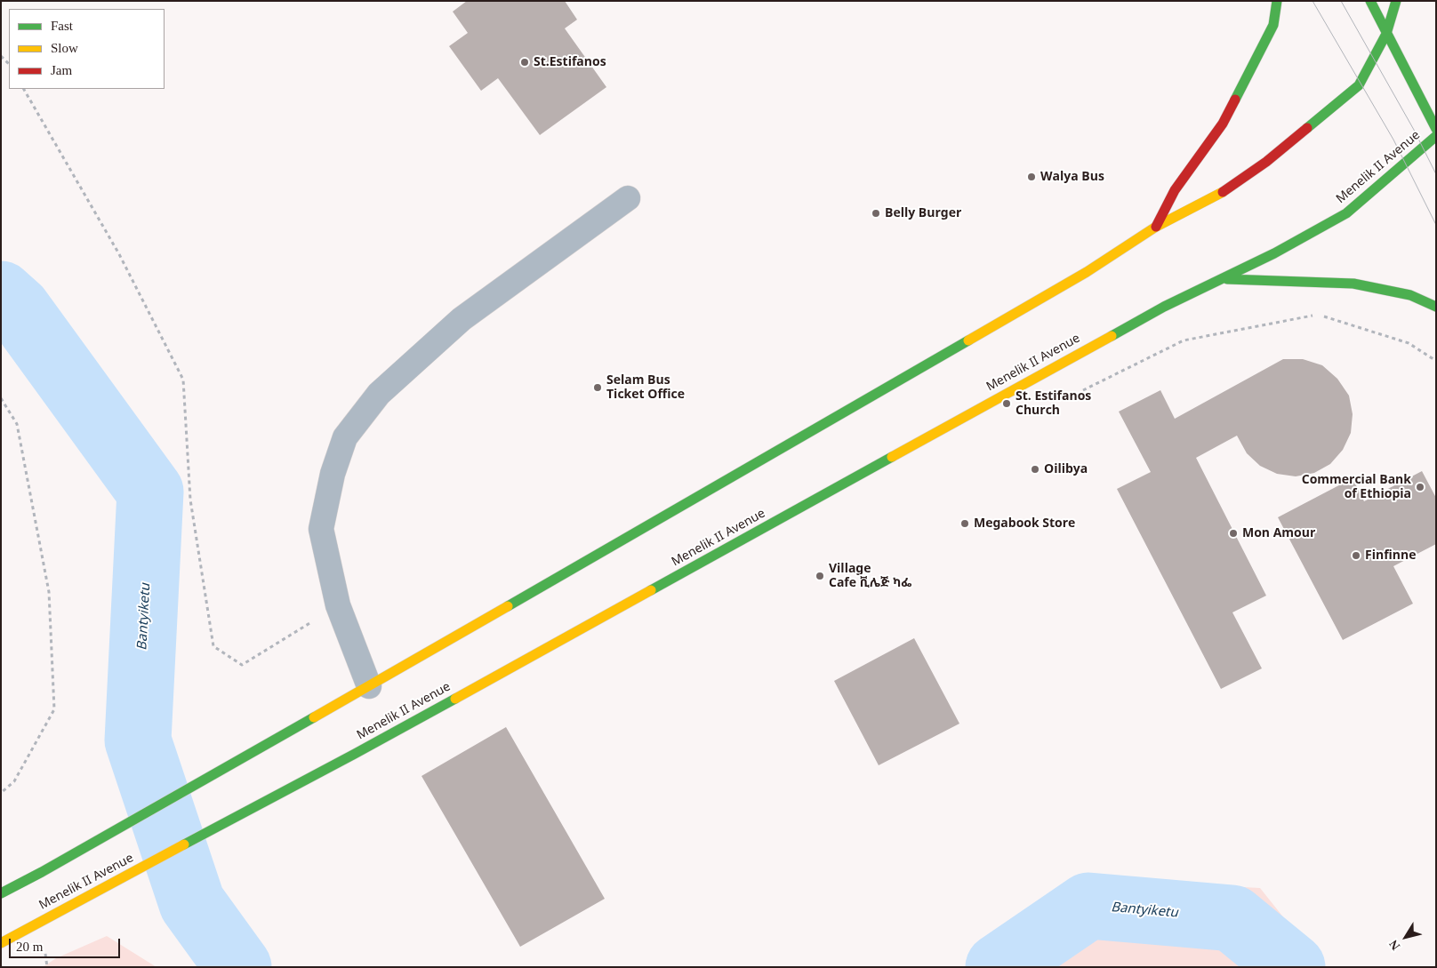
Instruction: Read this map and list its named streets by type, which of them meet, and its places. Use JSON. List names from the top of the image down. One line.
{"streets":{"main road":["Menelik II Avenue"]},"water":["Bantyiketu"],"places":["St.Estifanos","Walya Bus","Belly Burger","Selam Bus Ticket Office","St. Estifanos Church","Oilibya","Commercial Bank of Ethiopia","Megabook Store","Mon Amour","Finfinne","Village Cafe ቪሌጅ ካፌ"],"legend":["Fast","Slow","Jam"],"scale_bar":"20 m","north":"bottom left"}
